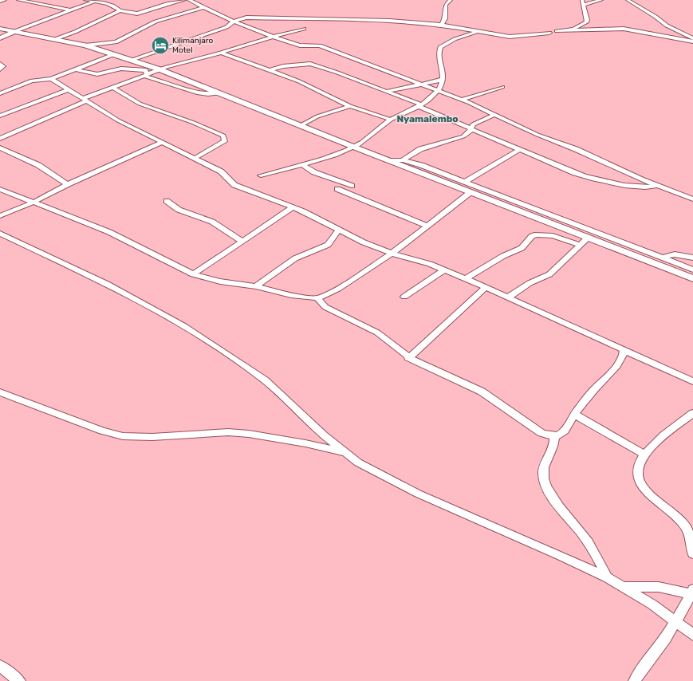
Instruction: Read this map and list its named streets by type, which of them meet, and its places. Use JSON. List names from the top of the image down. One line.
{"districts":["Nyamalembo"],"places":{"hotel":["Kilimanjaro Motel"]}}
